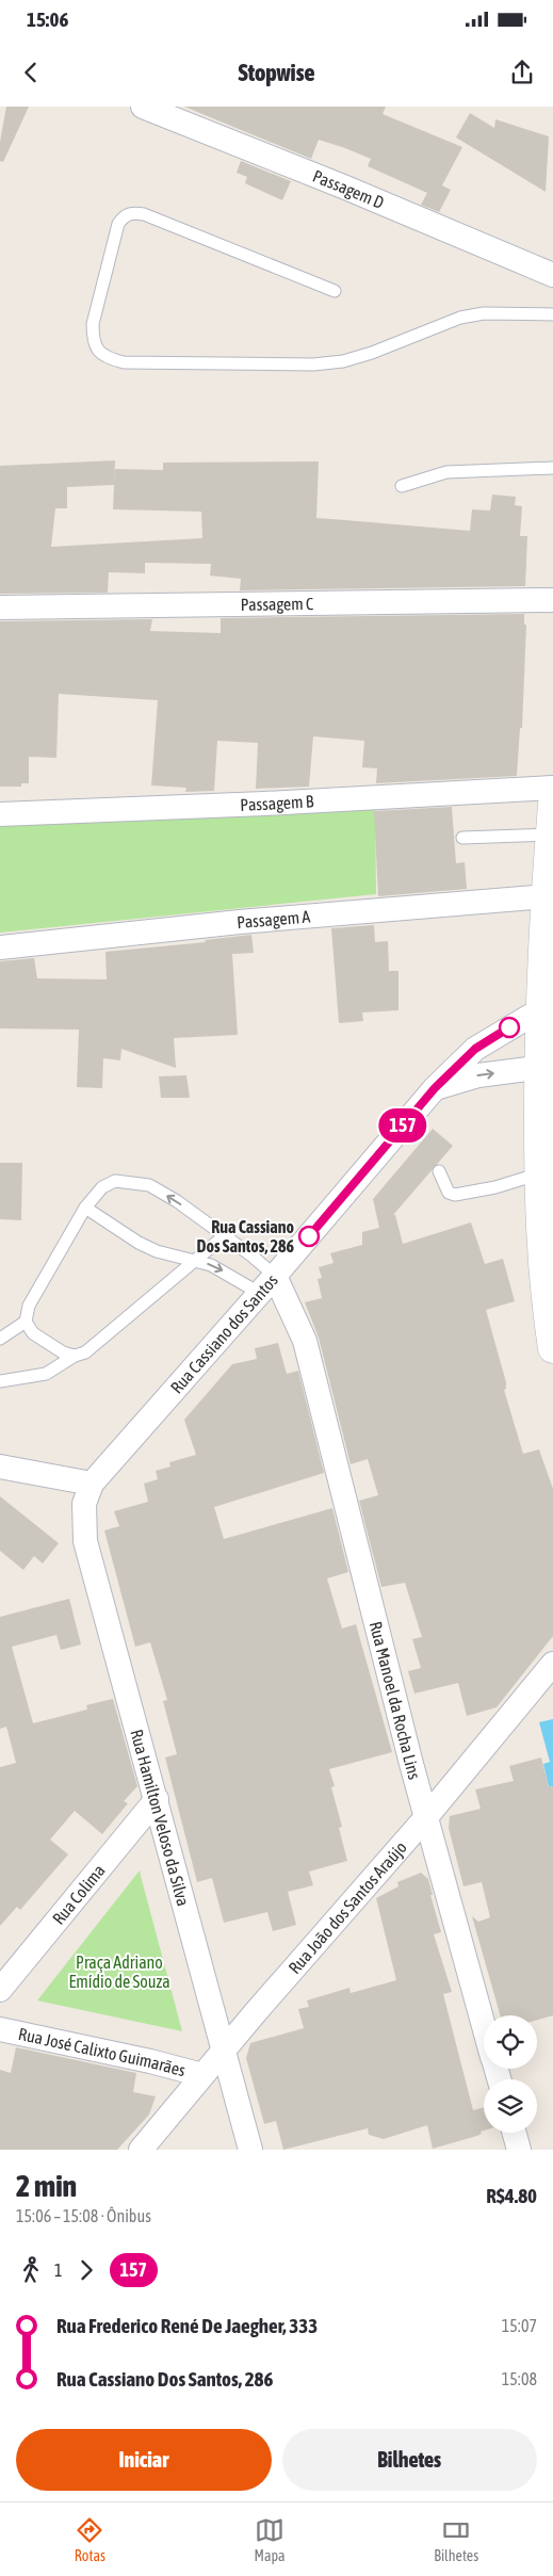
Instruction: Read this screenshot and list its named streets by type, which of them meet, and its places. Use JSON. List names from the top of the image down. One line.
{"streets":{"street":["Passagem D","Passagem C","Passagem B","Passagem A","Rua Cassiano dos Santos","Rua Manoel da Rocha Lins","Rua Hamilton Veloso da Silva","Rua Colima","Rua João dos Santos Araújo","Rua José Calixto Guimarães"]},"crossings":[["Rua Cassiano dos Santos","Rua Manoel da Rocha Lins"],["Rua Cassiano dos Santos","Rua Hamilton Veloso da Silva"],["Rua Manoel da Rocha Lins","Rua João dos Santos Araújo"],["Rua Hamilton Veloso da Silva","Rua Colima"],["Rua Hamilton Veloso da Silva","Rua João dos Santos Araújo"],["Rua João dos Santos Araújo","Rua José Calixto Guimarães"]],"parks":["Praça Adriano Emídio de Souza"],"places":["Rua Cassiano Dos Santos, 286"],"lines":["bus line 157"],"page":{"status":"15:06","header":"Stopwise","on_map":"157","heading":["2 min","15:06 – 15:08 · Ônibus","R$4.80"],"legs":["1","157"],"list":[{"name":"Rua Frederico René De Jaegher, 333","value":"15:07"},{"name":"Rua Cassiano Dos Santos, 286","value":"15:08"}],"buttons":["Iniciar","Bilhetes"],"tabs":["Rotas","Mapa","Bilhetes"]}}
